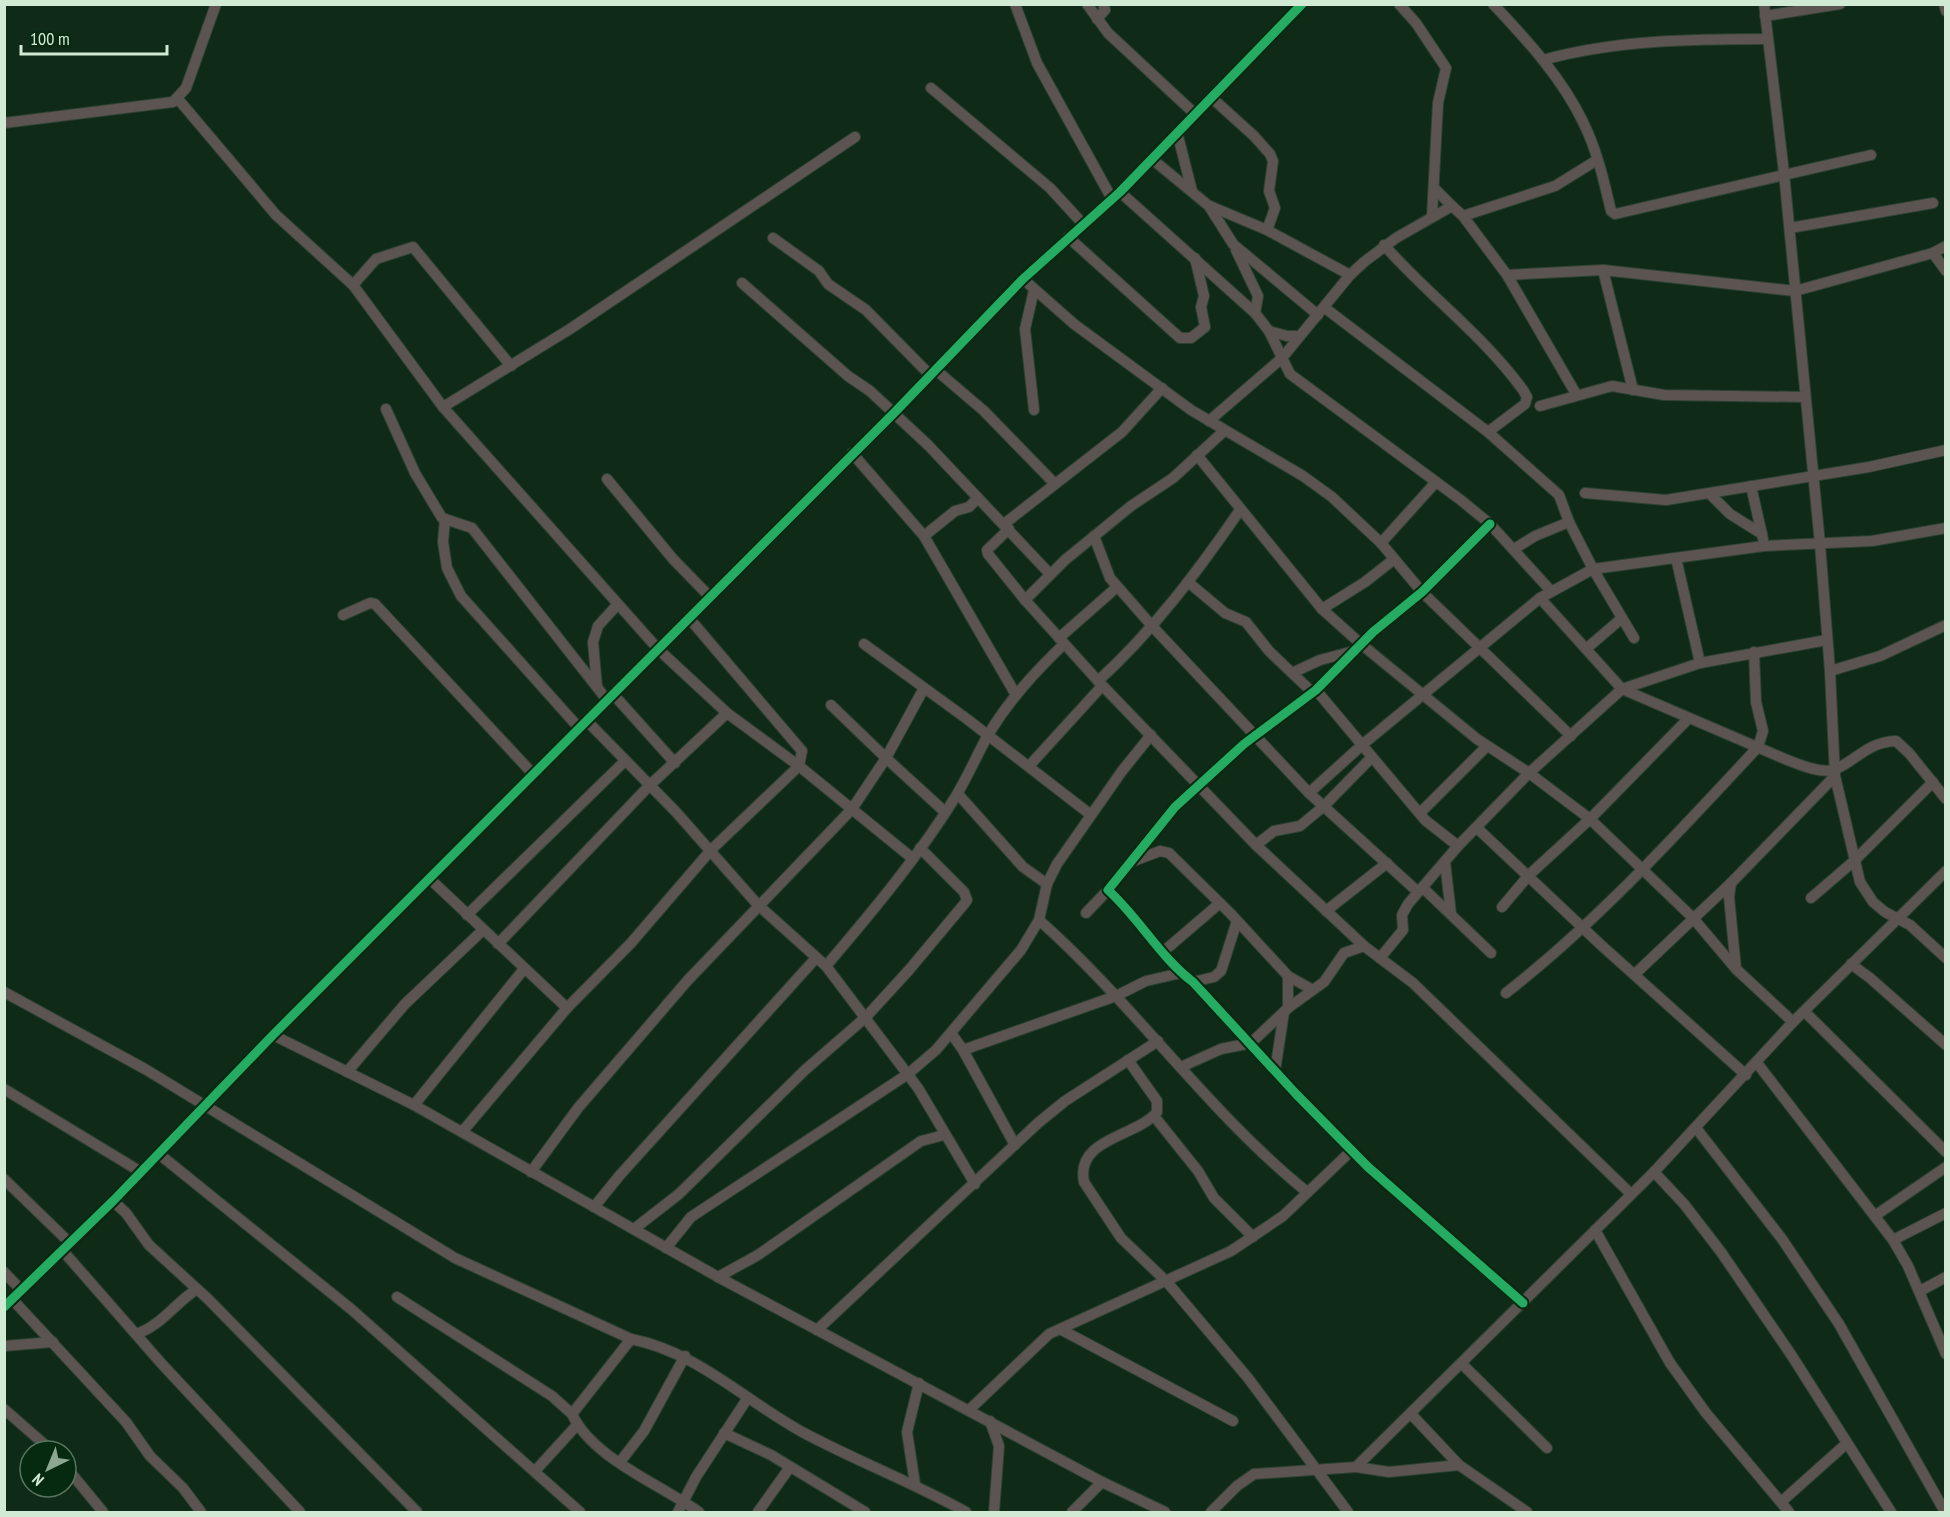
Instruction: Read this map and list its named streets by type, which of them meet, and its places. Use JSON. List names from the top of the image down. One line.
{"scale_bar":"100 m","north":"bottom left"}
